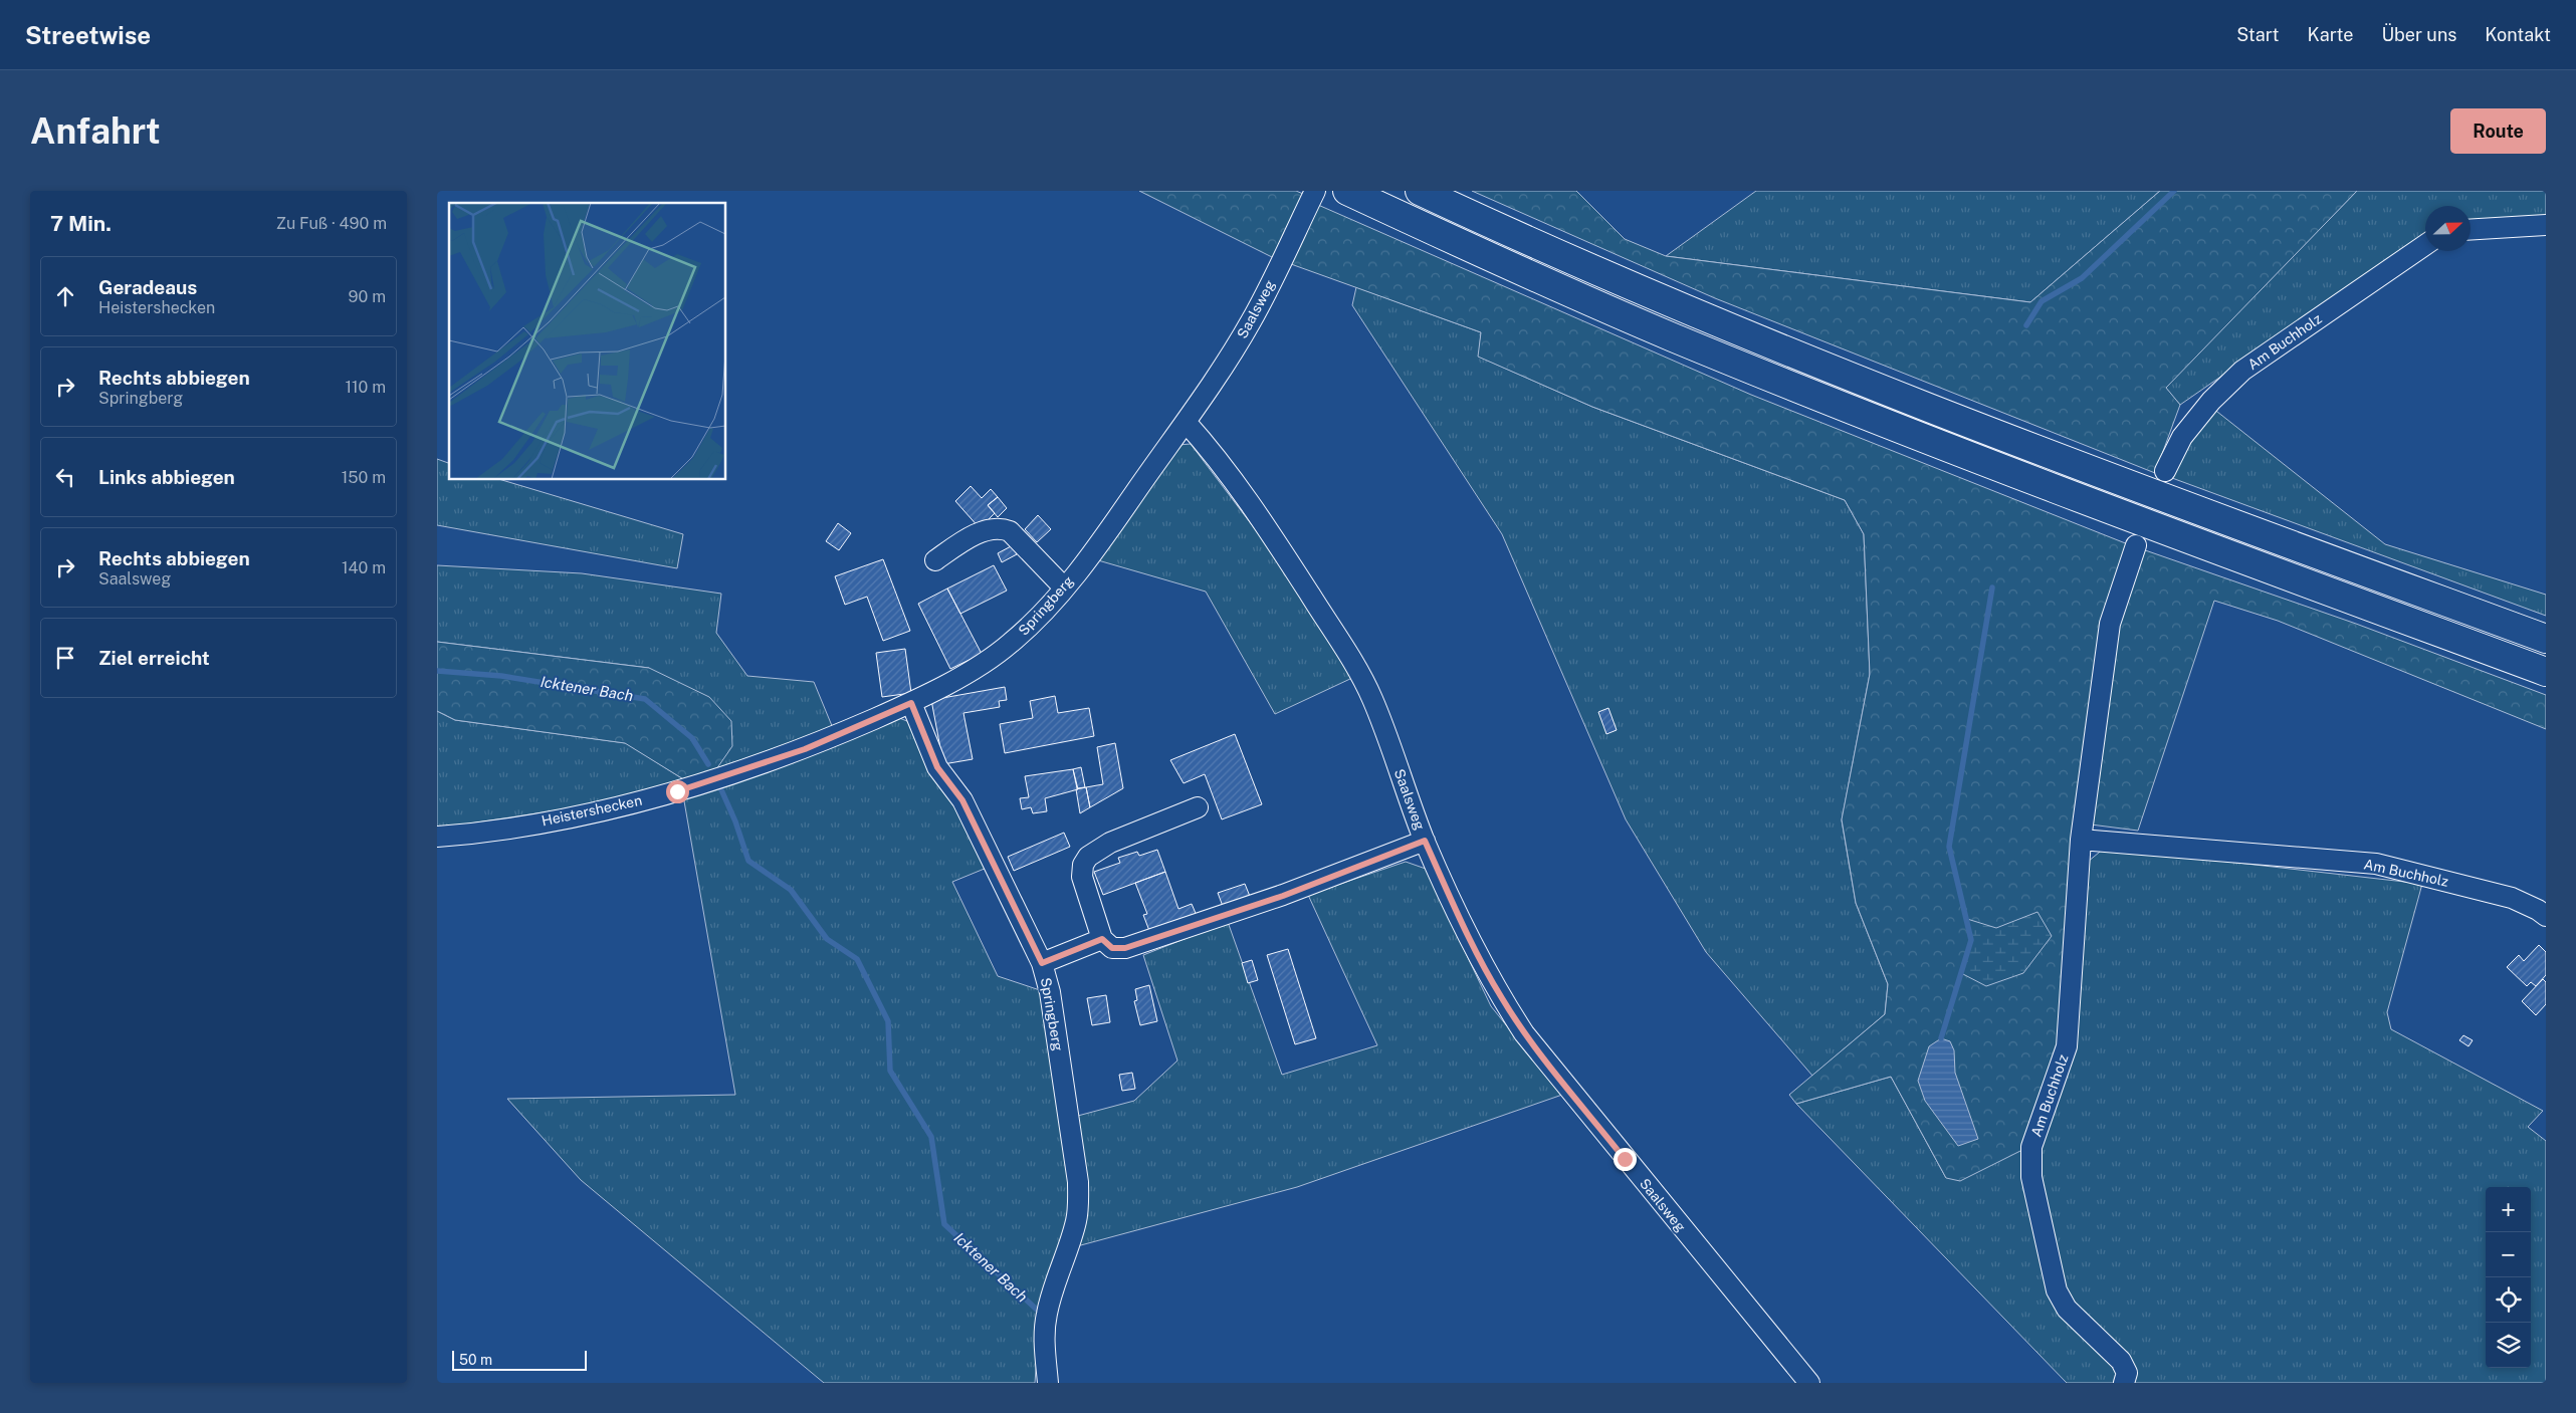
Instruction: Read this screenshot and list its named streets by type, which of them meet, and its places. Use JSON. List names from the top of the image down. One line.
{"streets":{"street":["Saalsweg","Am Buchholz","Springberg","Heistershecken"]},"crossings":[["Saalsweg","Springberg"],["Springberg","Heistershecken"]],"water":["Icktener Bach"],"scale_bar":"50 m","north":"right","page":{"header":"Streetwise","nav":["Start","Karte","Über uns","Kontakt"],"buttons":"Route","title":"Anfahrt","heading":["7 Min.","Zu Fuß · 490 m"],"list":[["Geradeaus","Heistershecken","90 m"],["Rechts abbiegen","Springberg","110 m"],["Links abbiegen","150 m"],["Rechts abbiegen","Saalsweg","140 m"],"Ziel erreicht"],"map_buttons":["+","−"],"scale":"50 m"}}
